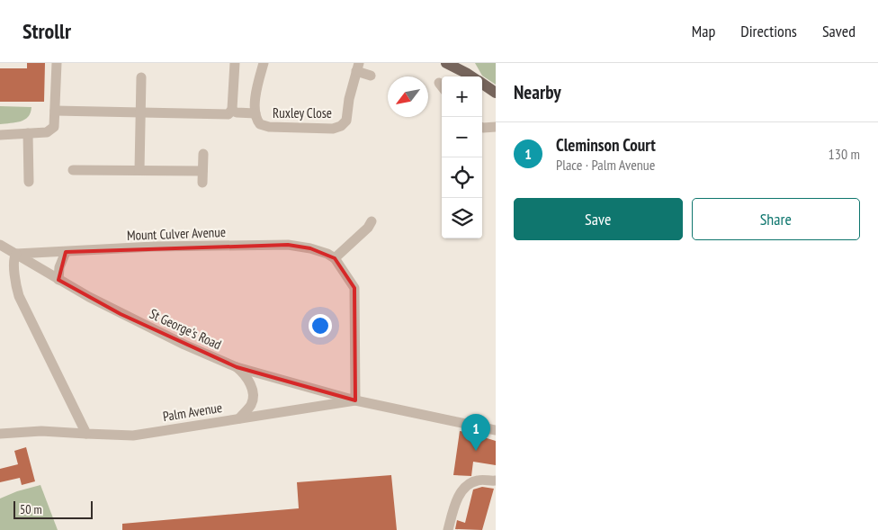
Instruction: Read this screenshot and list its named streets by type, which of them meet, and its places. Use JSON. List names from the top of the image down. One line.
{"streets":{"street":["Ruxley Close","Mount Culver Avenue","St George's Road","Palm Avenue"]},"crossings":[["Mount Culver Avenue","St George's Road"],["St George's Road","Palm Avenue"]],"scale_bar":"50 m","north":"bottom left","page":{"header":"Strollr","nav":["Map","Directions","Saved"],"heading":"Nearby","map_buttons":["+","−"],"list":[{"mark":"1","name":"Cleminson Court","note":"Place · Palm Avenue","value":"130 m"}],"buttons":["Save","Share"],"pins":"1","scale":"50 m"}}
